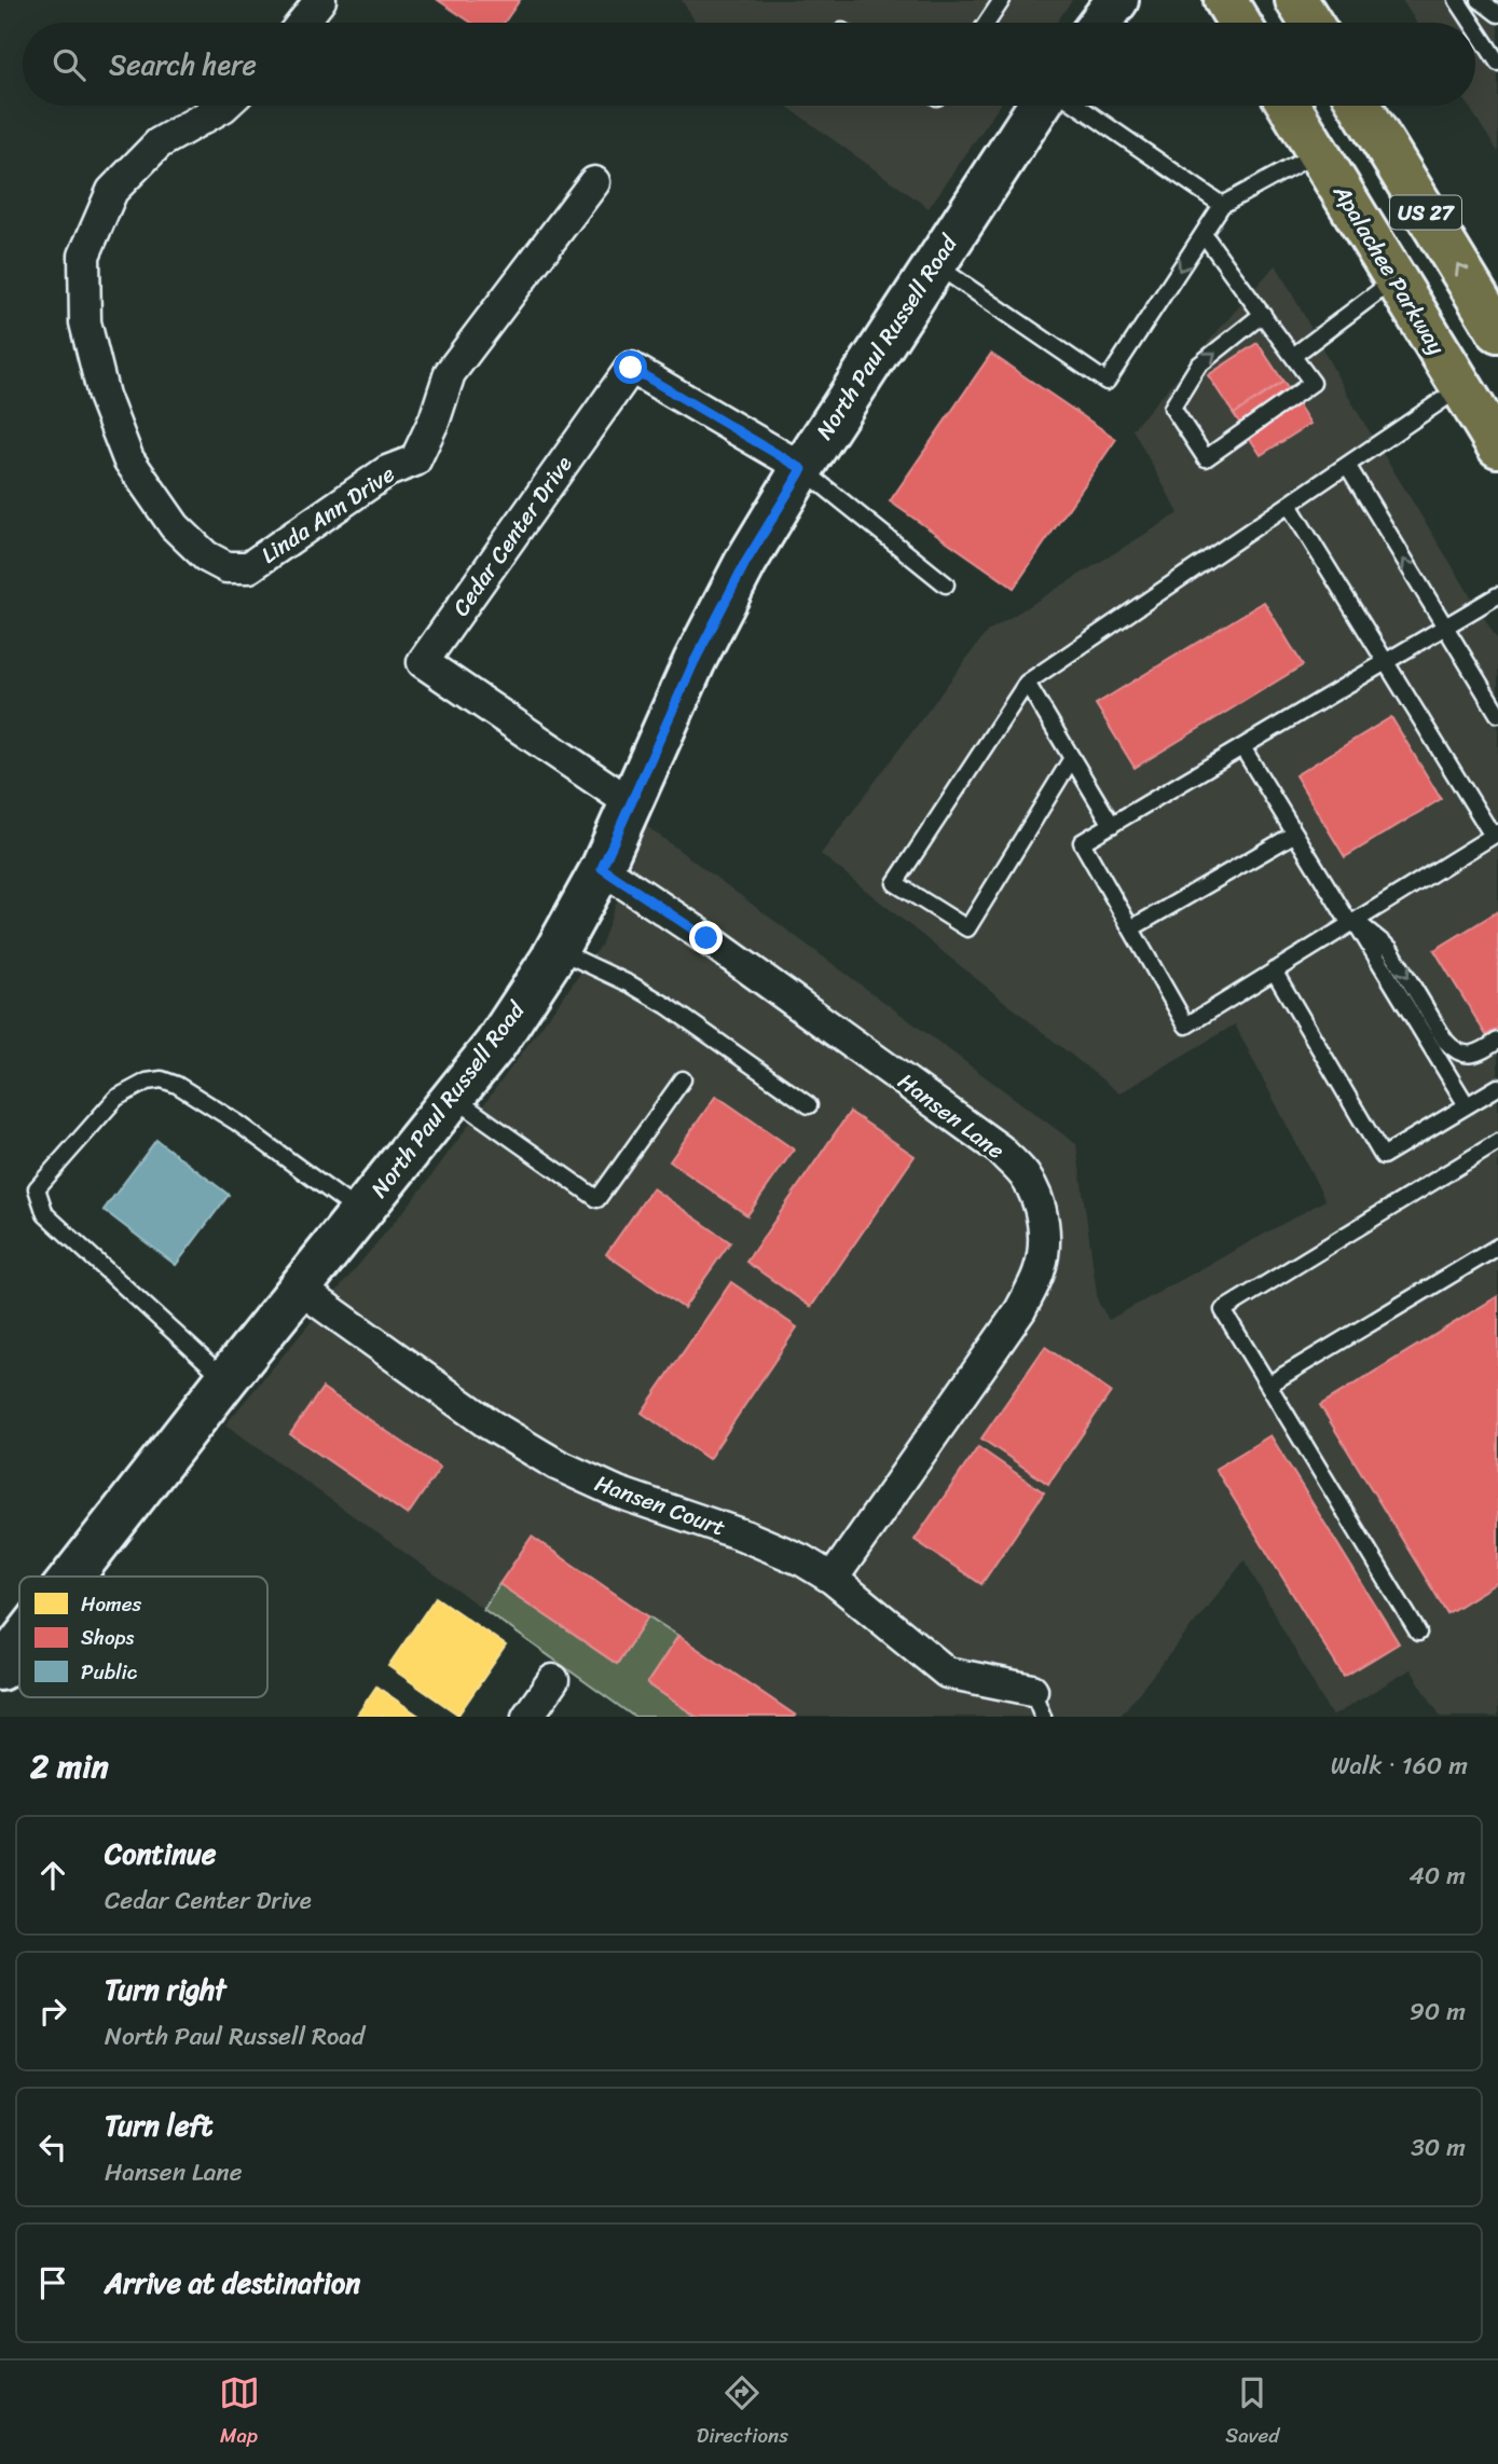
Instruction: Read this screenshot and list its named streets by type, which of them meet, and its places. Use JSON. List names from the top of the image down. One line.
{"streets":{"main road":["US 27","Apalachee Parkway"],"street":["North Paul Russell Road","Linda Ann Drive","Cedar Center Drive","Hansen Lane","Hansen Court"]},"crossings":[["North Paul Russell Road","Cedar Center Drive"],["North Paul Russell Road","Hansen Lane"],["North Paul Russell Road","Hansen Court"],["Hansen Lane","Hansen Court"]],"legend":["Homes","Shops","Public"],"page":{"search":"Search here","heading":["2 min","Walk · 160 m"],"list":[["Continue","Cedar Center Drive","40 m"],["Turn right","North Paul Russell Road","90 m"],["Turn left","Hansen Lane","30 m"],"Arrive at destination"],"nav":["Map","Directions","Saved"]}}
